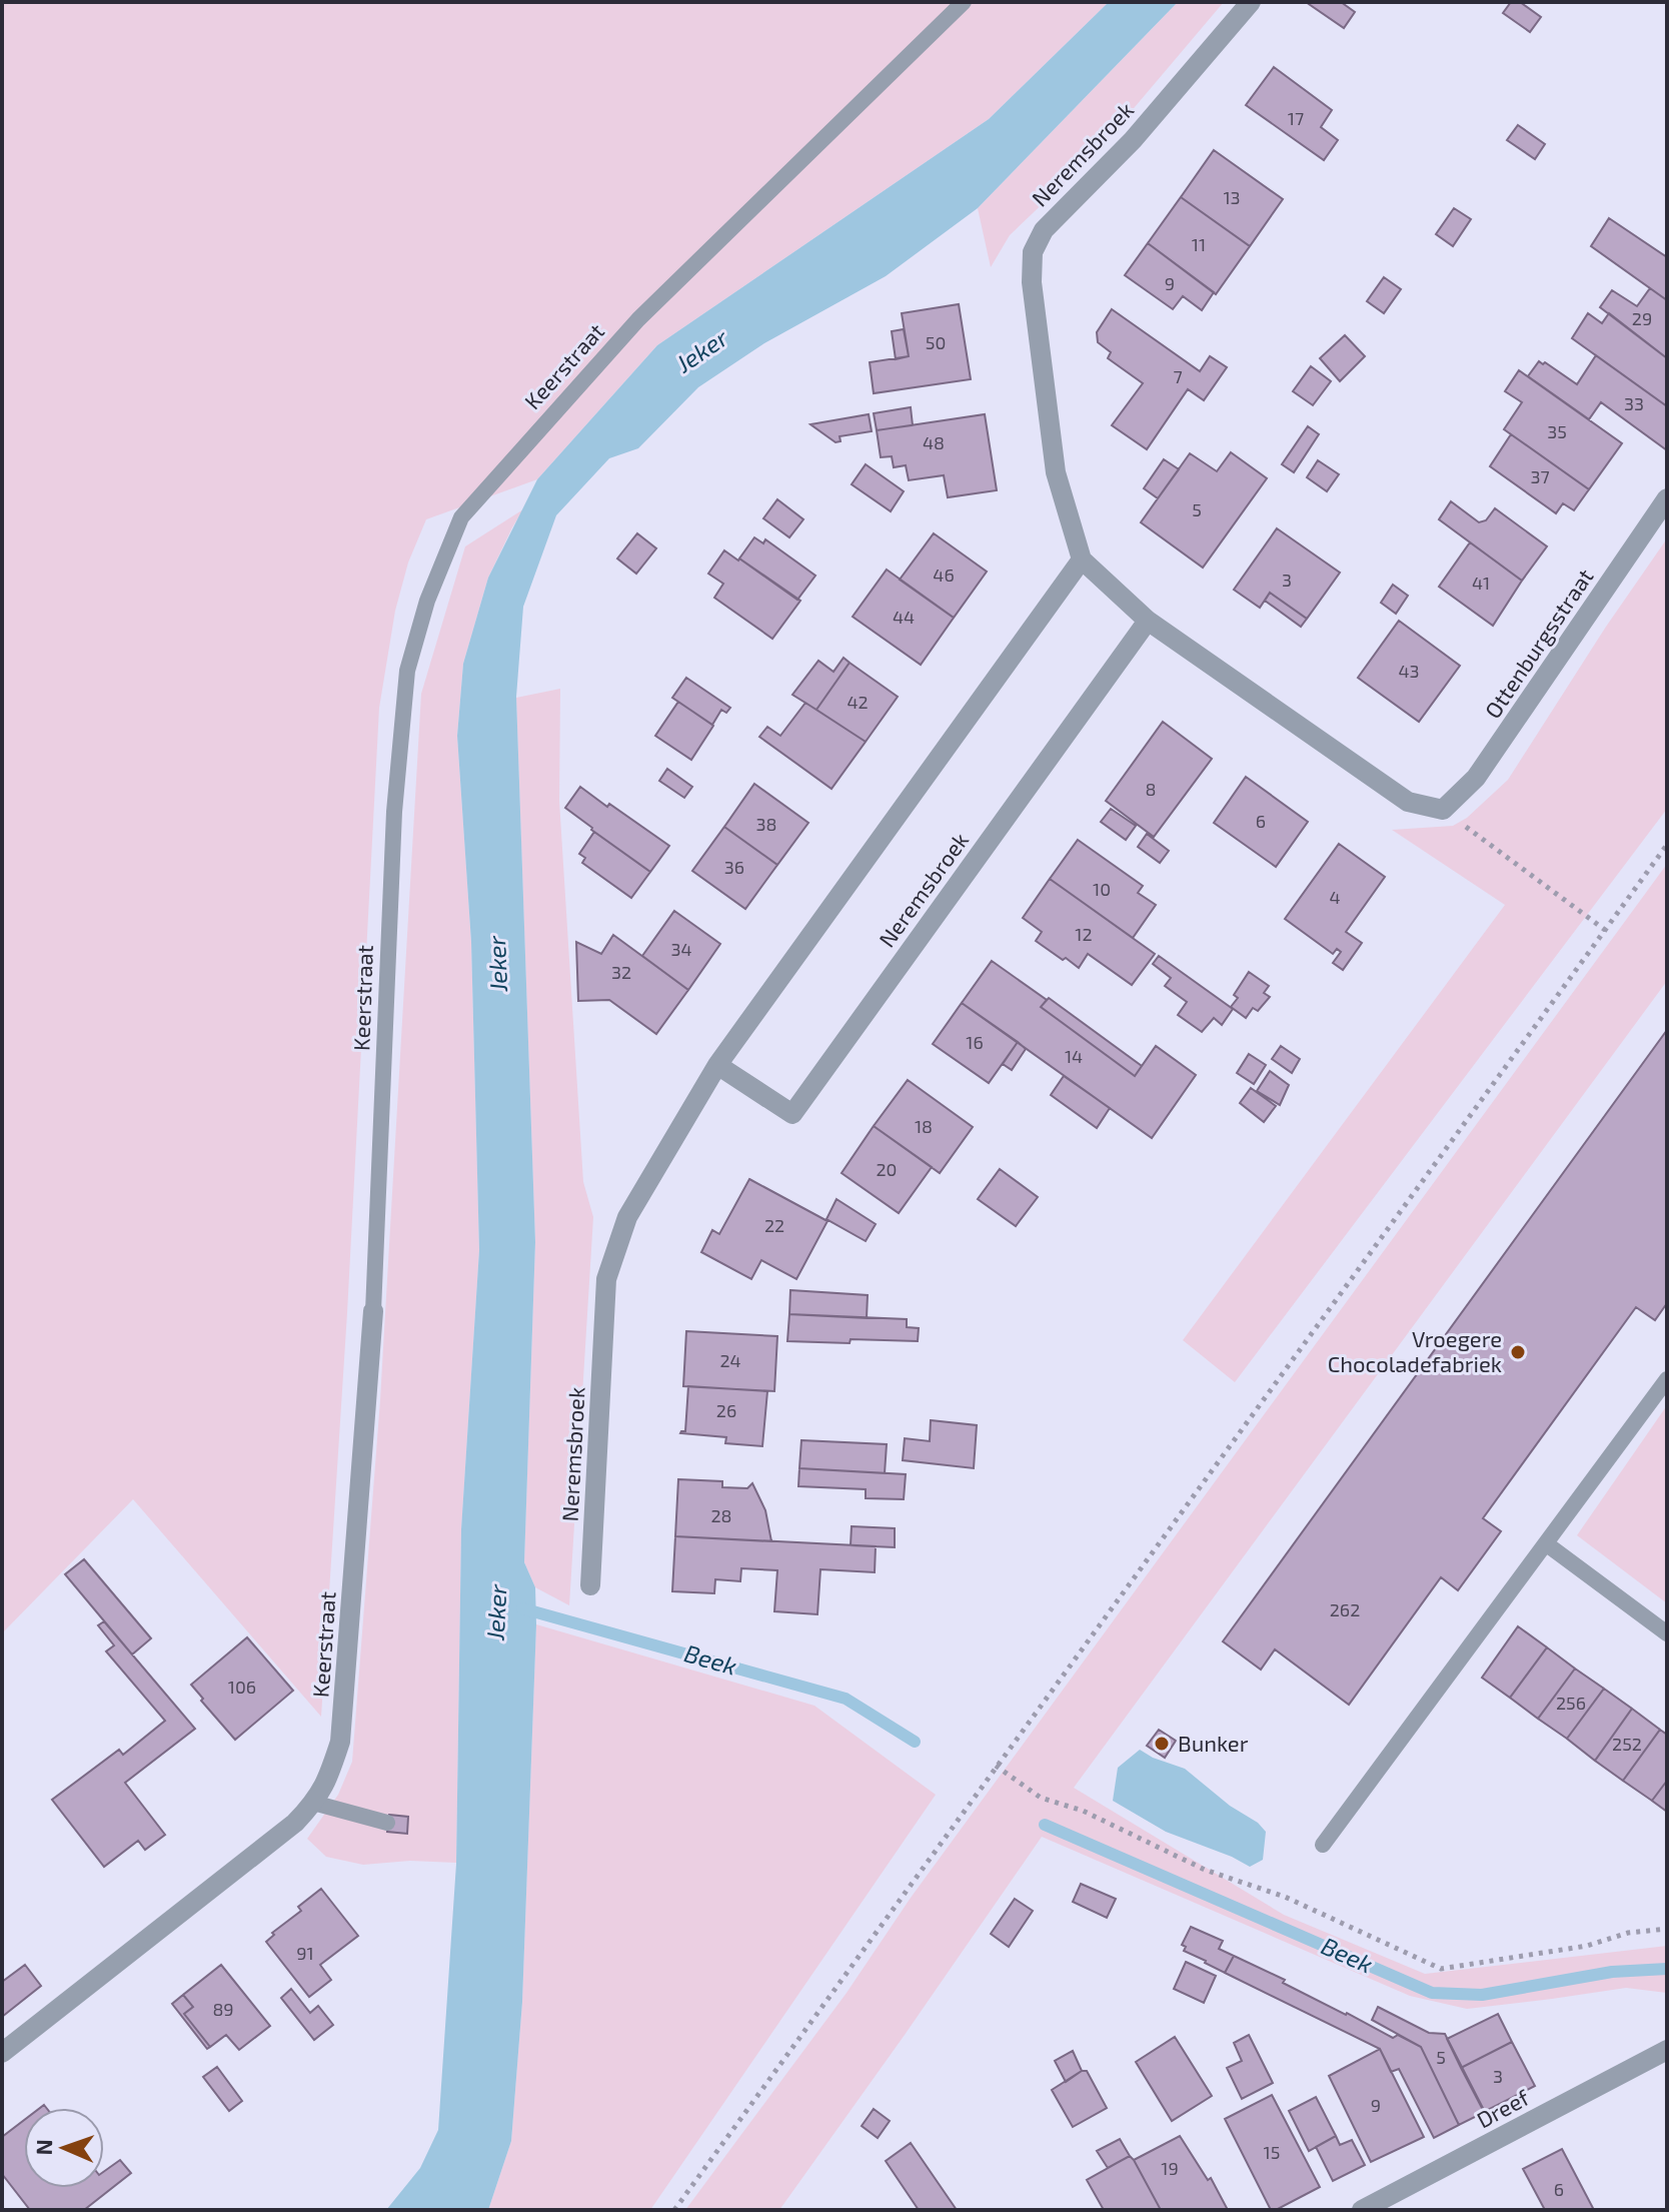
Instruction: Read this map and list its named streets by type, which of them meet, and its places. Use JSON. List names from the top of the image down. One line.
{"streets":{"street":["Neremsbroek","Keerstraat","Ottenburgsstraat","Dreef"]},"water":["Jeker","Beek"],"places":["Vroegere Chocoladefabriek","Bunker"],"house_numbers":["17","13","11","9","29","50","7","33","35","48","37","5","46","3","41","44","43","42","8","6","38","36","10","4","12","34","32","16","14","18","20","22","24","26","28","262","106","256","252","91","89","5","3","9","15","19","6"],"north":"left"}
